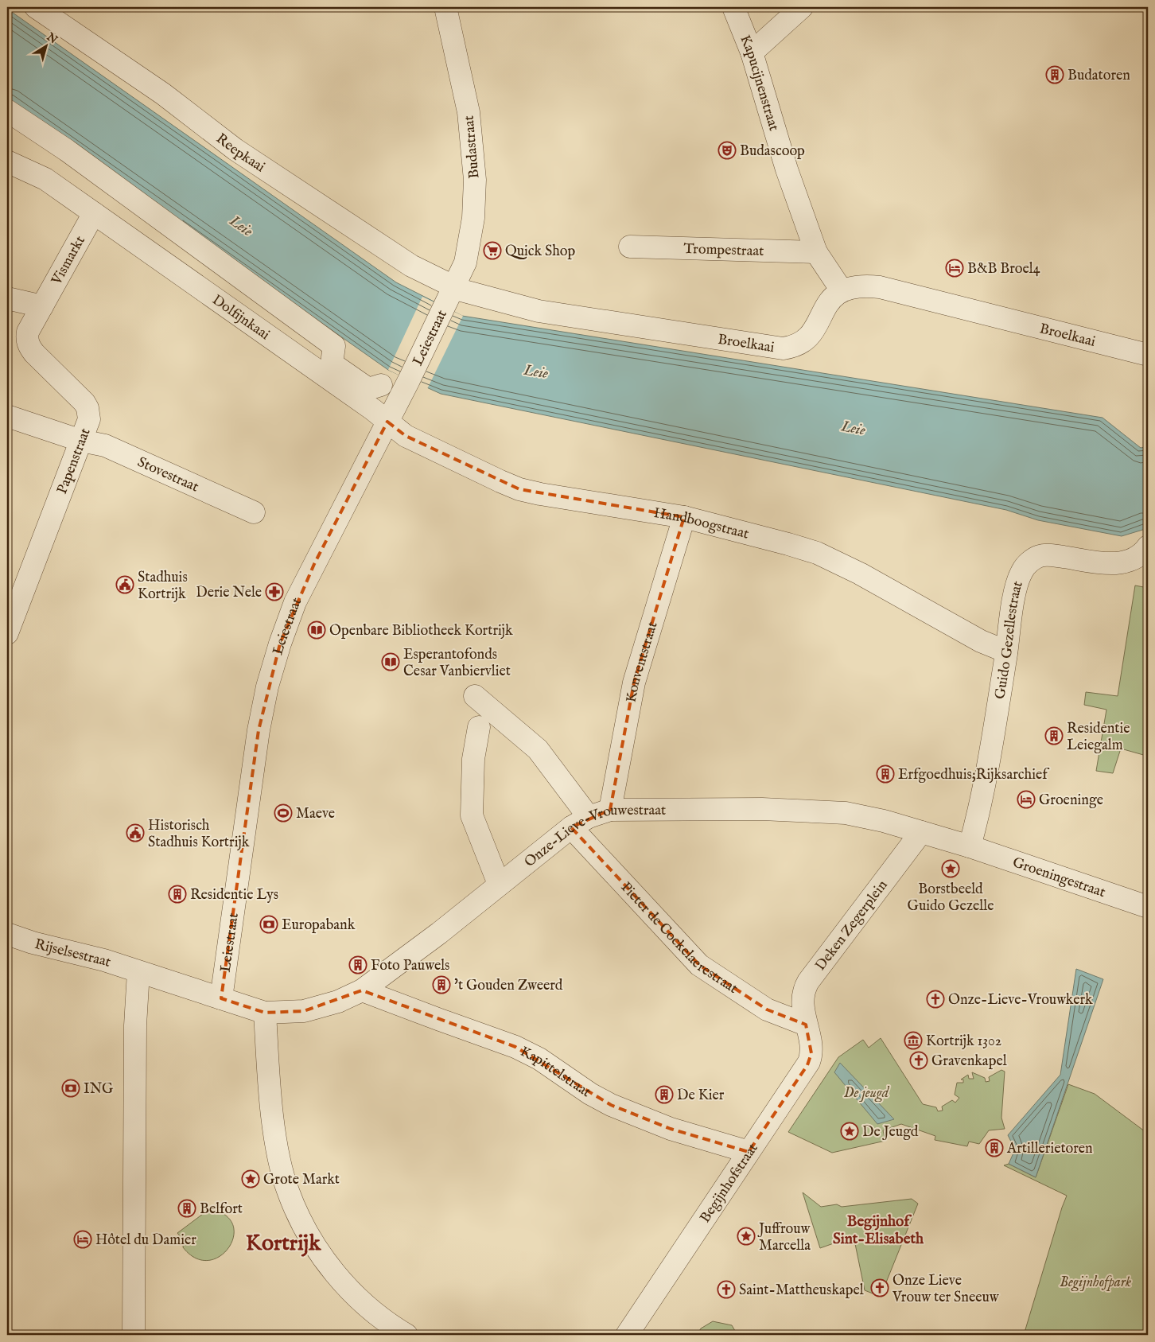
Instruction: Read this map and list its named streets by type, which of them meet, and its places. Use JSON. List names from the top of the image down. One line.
{"streets":{"street":["Kapucijnenstraat","Budastraat","Reepkaai","Trompestraat","Vismarkt","Dolfijnkaai","Broelkaai","Leiestraat","Papenstraat","Stovestraat","Handboogstraat","Guido Gezellestraat","Konventstraat","Onze-Lieve-Vrouwestraat","Groeningestraat","Deken Zegerplein","Pieter de Cockelaerestraat","Rijselsestraat","Kapittelstraat","Begijnhofstraat"]},"crossings":[["Kapucijnenstraat","Trompestraat"],["Kapucijnenstraat","Broelkaai"],["Budastraat","Reepkaai"],["Budastraat","Broelkaai"],["Budastraat","Leiestraat"],["Reepkaai","Broelkaai"],["Reepkaai","Leiestraat"],["Vismarkt","Dolfijnkaai"],["Vismarkt","Papenstraat"],["Dolfijnkaai","Leiestraat"],["Dolfijnkaai","Handboogstraat"],["Broelkaai","Leiestraat"],["Leiestraat","Handboogstraat"],["Papenstraat","Stovestraat"],["Handboogstraat","Guido Gezellestraat"],["Handboogstraat","Konventstraat"],["Guido Gezellestraat","Onze-Lieve-Vrouwestraat"],["Guido Gezellestraat","Groeningestraat"],["Konventstraat","Onze-Lieve-Vrouwestraat"],["Onze-Lieve-Vrouwestraat","Groeningestraat"],["Onze-Lieve-Vrouwestraat","Deken Zegerplein"],["Onze-Lieve-Vrouwestraat","Pieter de Cockelaerestraat"],["Onze-Lieve-Vrouwestraat","Kapittelstraat"],["Deken Zegerplein","Pieter de Cockelaerestraat"],["Deken Zegerplein","Begijnhofstraat"],["Pieter de Cockelaerestraat","Begijnhofstraat"],["Kapittelstraat","Begijnhofstraat"]],"districts":["Begijnhof Sint-Elisabeth","Kortrijk"],"water":["Leie"],"parks":["De jeugd","Begijnhofpark"],"places":{"building":["Budatoren","Residentie Leiegalm","Erfgoedhuis;Rijksarchief","Residentie Lys","Foto Pauwels","'t Gouden Zweerd","De Kier","Artillerietoren","Belfort"],"theatre":["Budascoop"],"supermarket":["Quick Shop"],"hotel":["B&B Broel4","Groeninge","Hôtel du Damier"],"public building":["Stadhuis Kortrijk","Historisch Stadhuis Kortrijk"],"pharmacy":["Derie Nele"],"library":["Openbare Bibliotheek Kortrijk","Esperantofonds Cesar Vanbiervliet"],"sports":["Maeve"],"place":["Borstbeeld Guido Gezelle","De Jeugd","Grote Markt","Juffrouw Marcella"],"bank":["Europabank","ING"],"church":["Onze-Lieve-Vrouwkerk","Gravenkapel","Onze Lieve Vrouw ter Sneeuw","Saint-Mattheuskapel"],"museum":["Kortrijk 1302"]},"north":"top right"}
